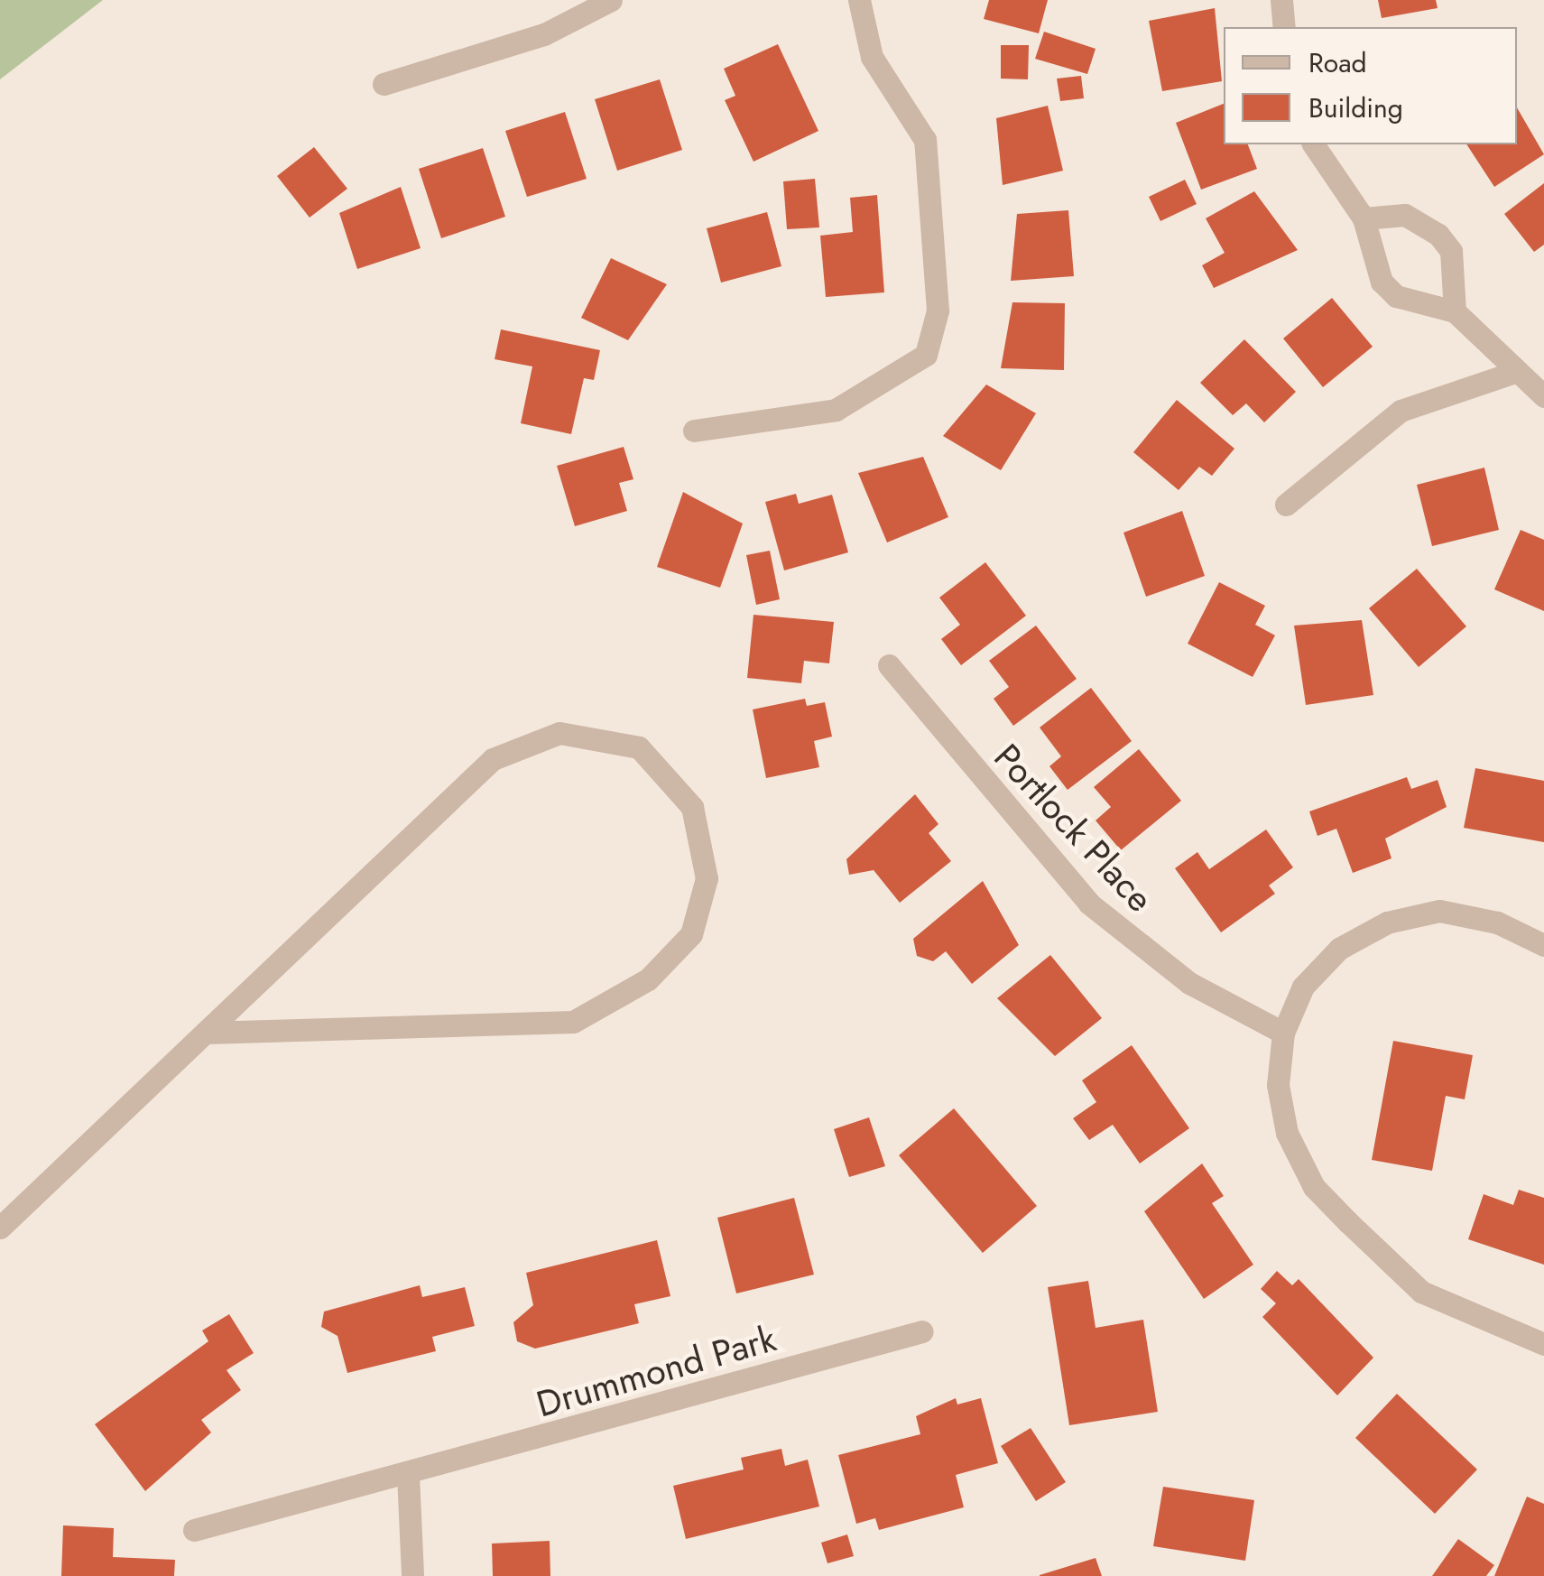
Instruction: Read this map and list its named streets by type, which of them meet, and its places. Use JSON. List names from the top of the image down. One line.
{"streets":{"street":["Portlock Place","Drummond Park"]},"legend":["Road","Building"]}
